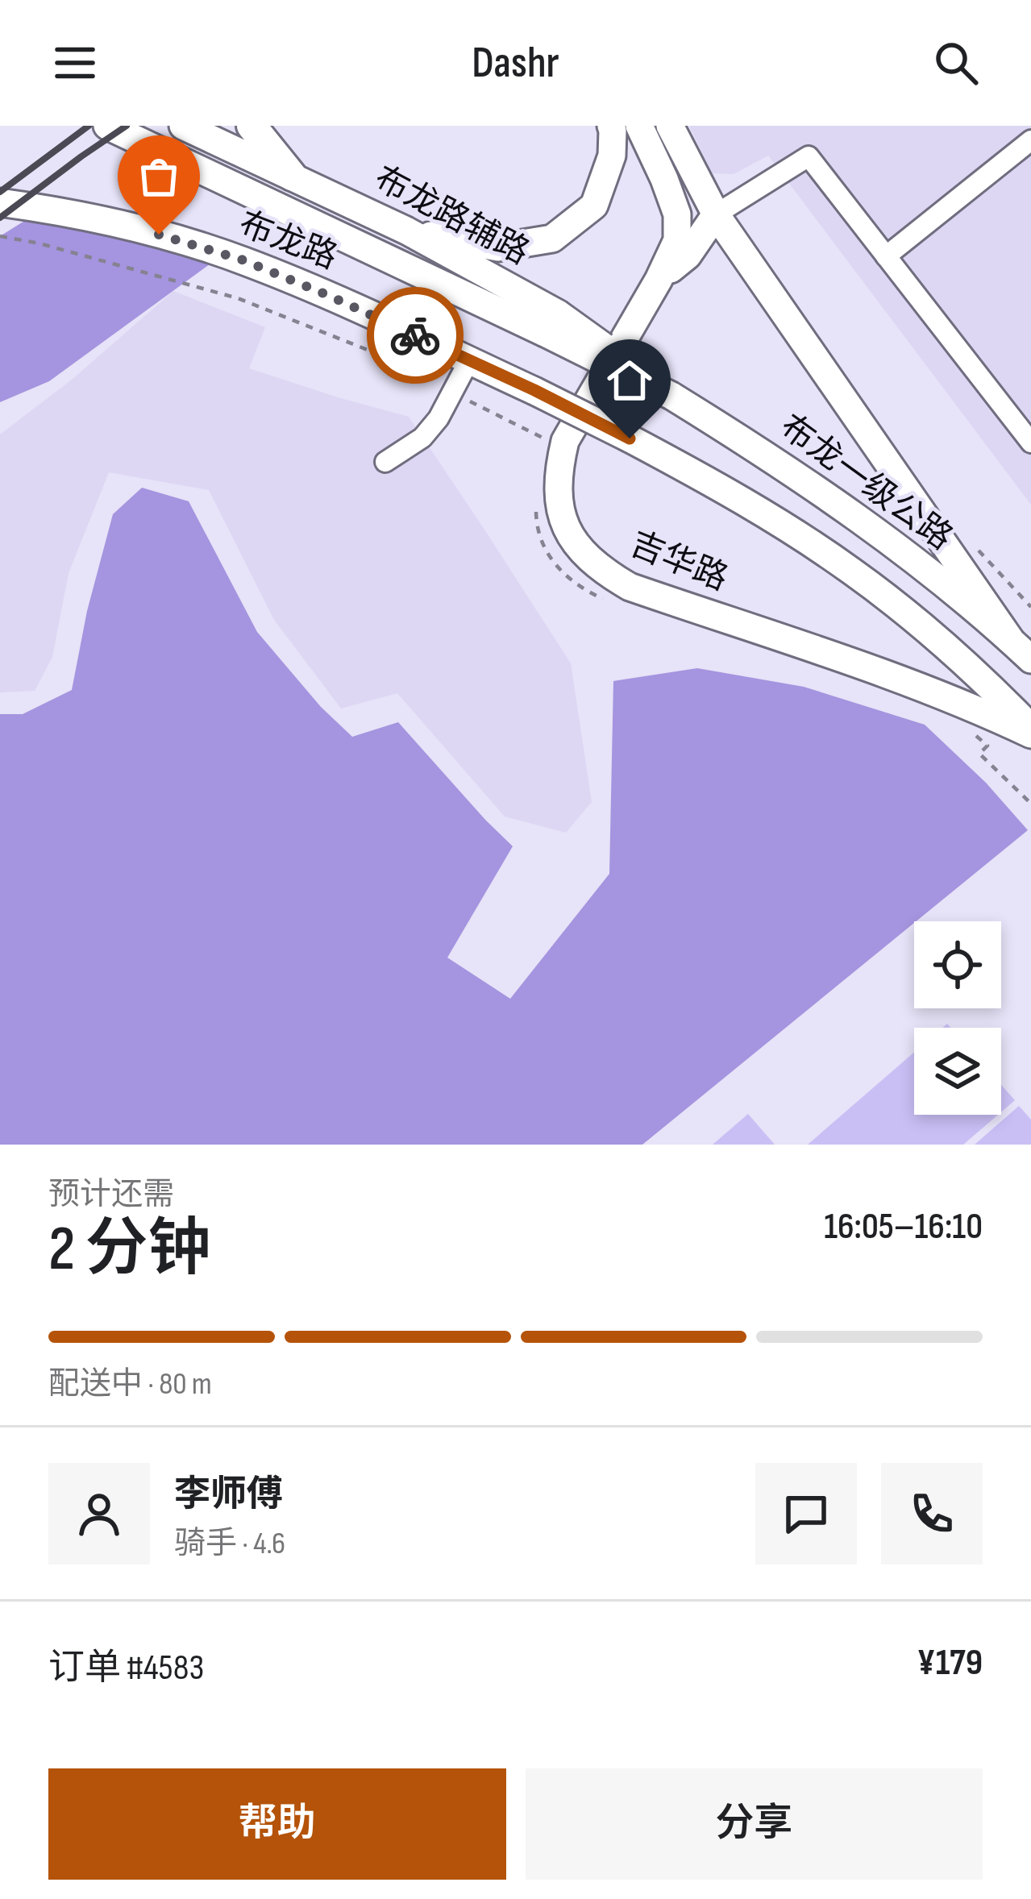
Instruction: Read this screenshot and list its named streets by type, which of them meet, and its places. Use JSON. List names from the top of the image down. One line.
{"streets":{"main road":["布龙路辅路","布龙路","布龙一级公路","吉华路"]},"crossings":[["布龙路辅路","布龙路"],["布龙路辅路","布龙一级公路"],["布龙路","吉华路"]],"page":{"header":"Dashr","heading":["2 分钟","预计还需","16:05–16:10"],"panel":["李师傅","骑手 · 4.6","订单 #4583","¥179"],"bar":"配送中 · 80 m","buttons":["帮助","分享"]}}
